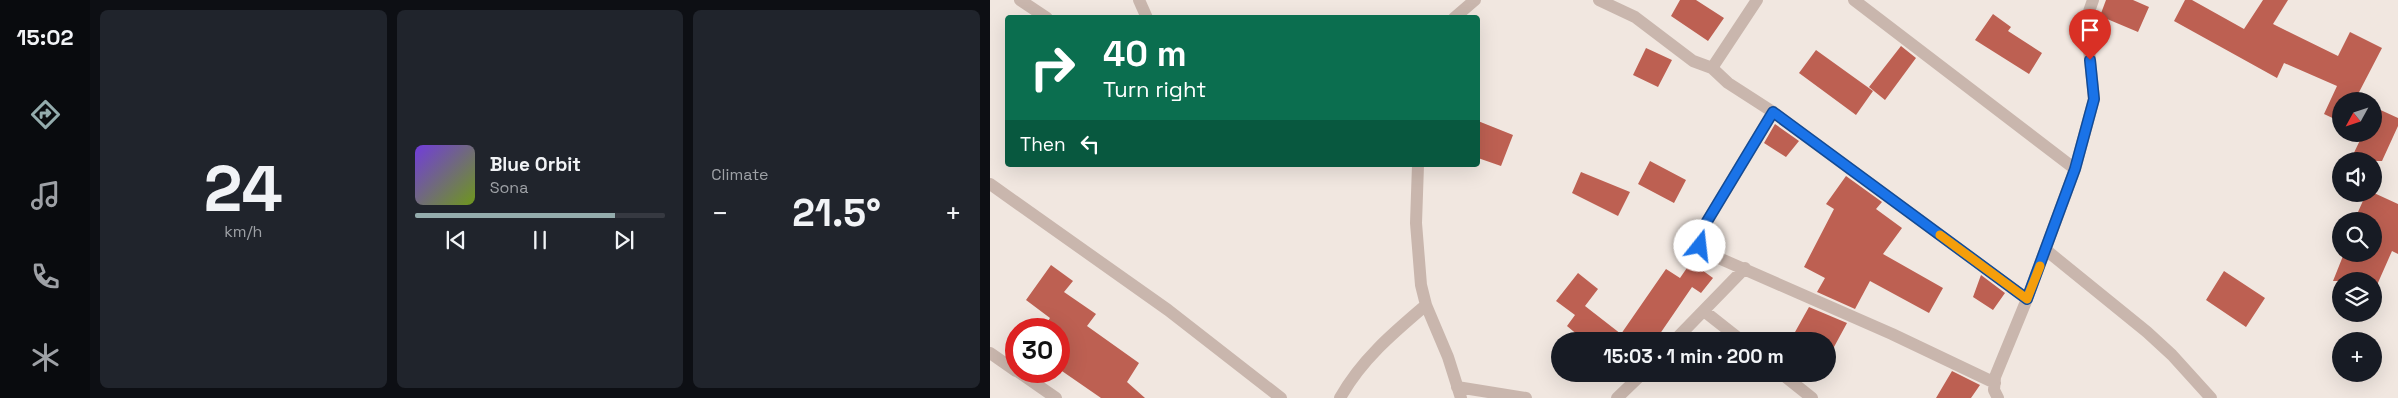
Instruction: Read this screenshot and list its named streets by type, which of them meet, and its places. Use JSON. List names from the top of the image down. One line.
{"north":"bottom left","page":{"tabs":"15:02","tile":[["24","km/h"],"Climate"],"turn":["40 m","Turn right"],"map_buttons":"+","then":"Then","song":["Blue Orbit","Sona"],"heat":["−","21.5°","+"],"limit":"30","trip":"15:03 · 1 min · 200 m"}}
